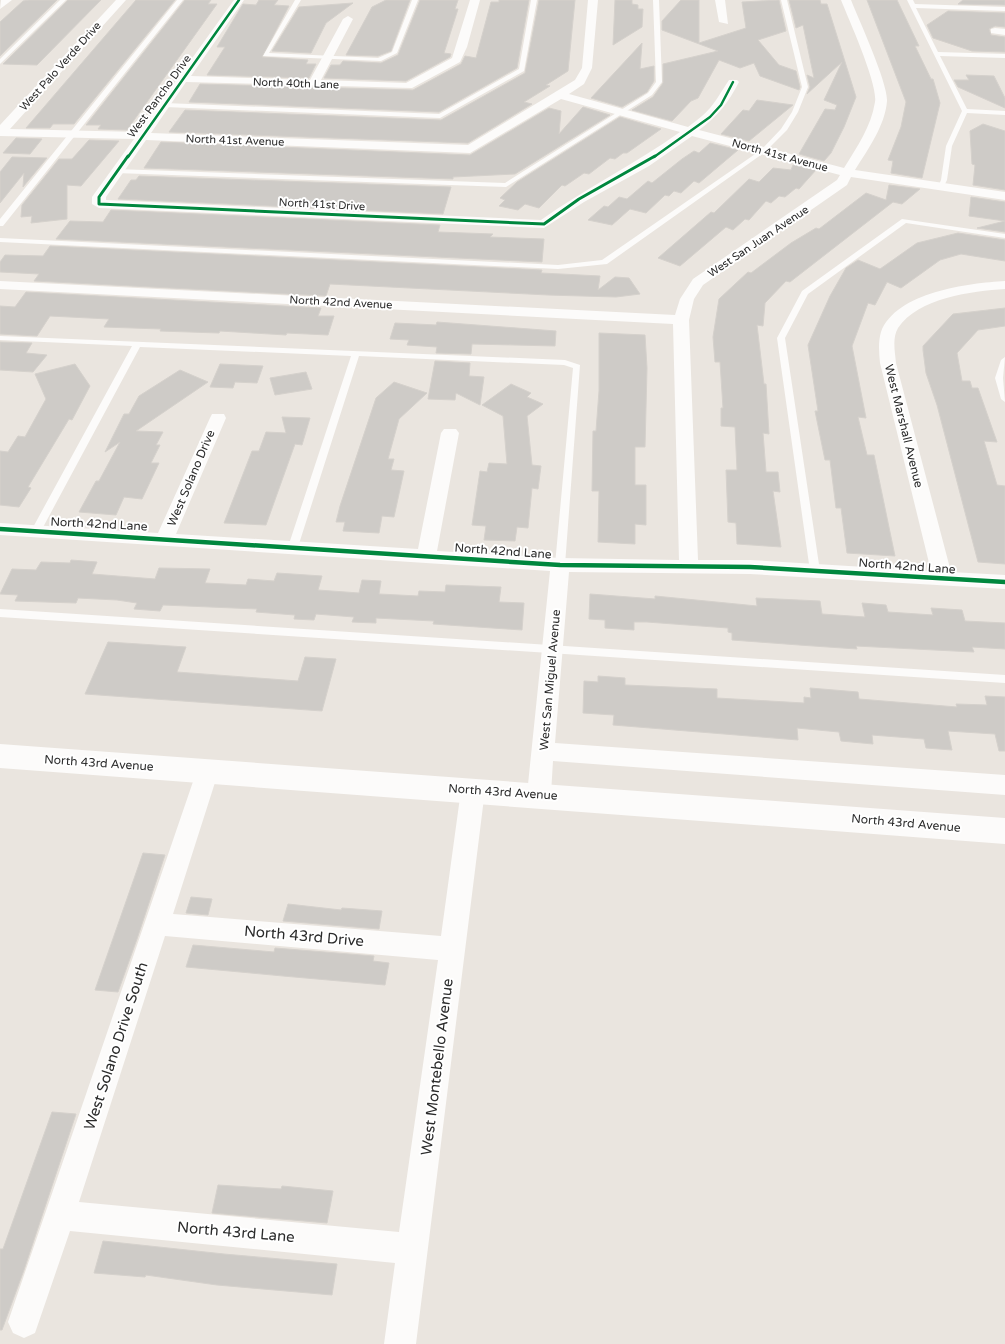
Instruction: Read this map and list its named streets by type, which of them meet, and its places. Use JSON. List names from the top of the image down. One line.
{"streets":{"main road":["North 43rd Avenue"],"street":["West Palo Verde Drive","North 40th Lane","West Rancho Drive","North 41st Avenue","North 41st Drive","West San Juan Avenue","North 42nd Avenue","West Marshall Avenue","West Solano Drive","North 42nd Lane","West San Miguel Avenue","North 43rd Drive","West Solano Drive South","West Montebello Avenue","North 43rd Lane"]},"crossings":[["West Palo Verde Drive","North 41st Avenue"],["North 40th Lane","West Rancho Drive"],["West Rancho Drive","North 41st Avenue"],["West Rancho Drive","North 41st Drive"],["North 41st Avenue","North 41st Drive"],["North 41st Avenue","West San Juan Avenue"],["West San Juan Avenue","North 42nd Avenue"],["West San Juan Avenue","North 42nd Lane"],["West Marshall Avenue","North 42nd Lane"],["West Solano Drive","North 42nd Lane"],["North 42nd Lane","West San Miguel Avenue"],["West San Miguel Avenue","North 43rd Avenue"],["North 43rd Avenue","West Solano Drive South"],["North 43rd Avenue","West Montebello Avenue"],["North 43rd Drive","West Solano Drive South"],["North 43rd Drive","West Montebello Avenue"],["West Solano Drive South","North 43rd Lane"],["West Montebello Avenue","North 43rd Lane"]]}
